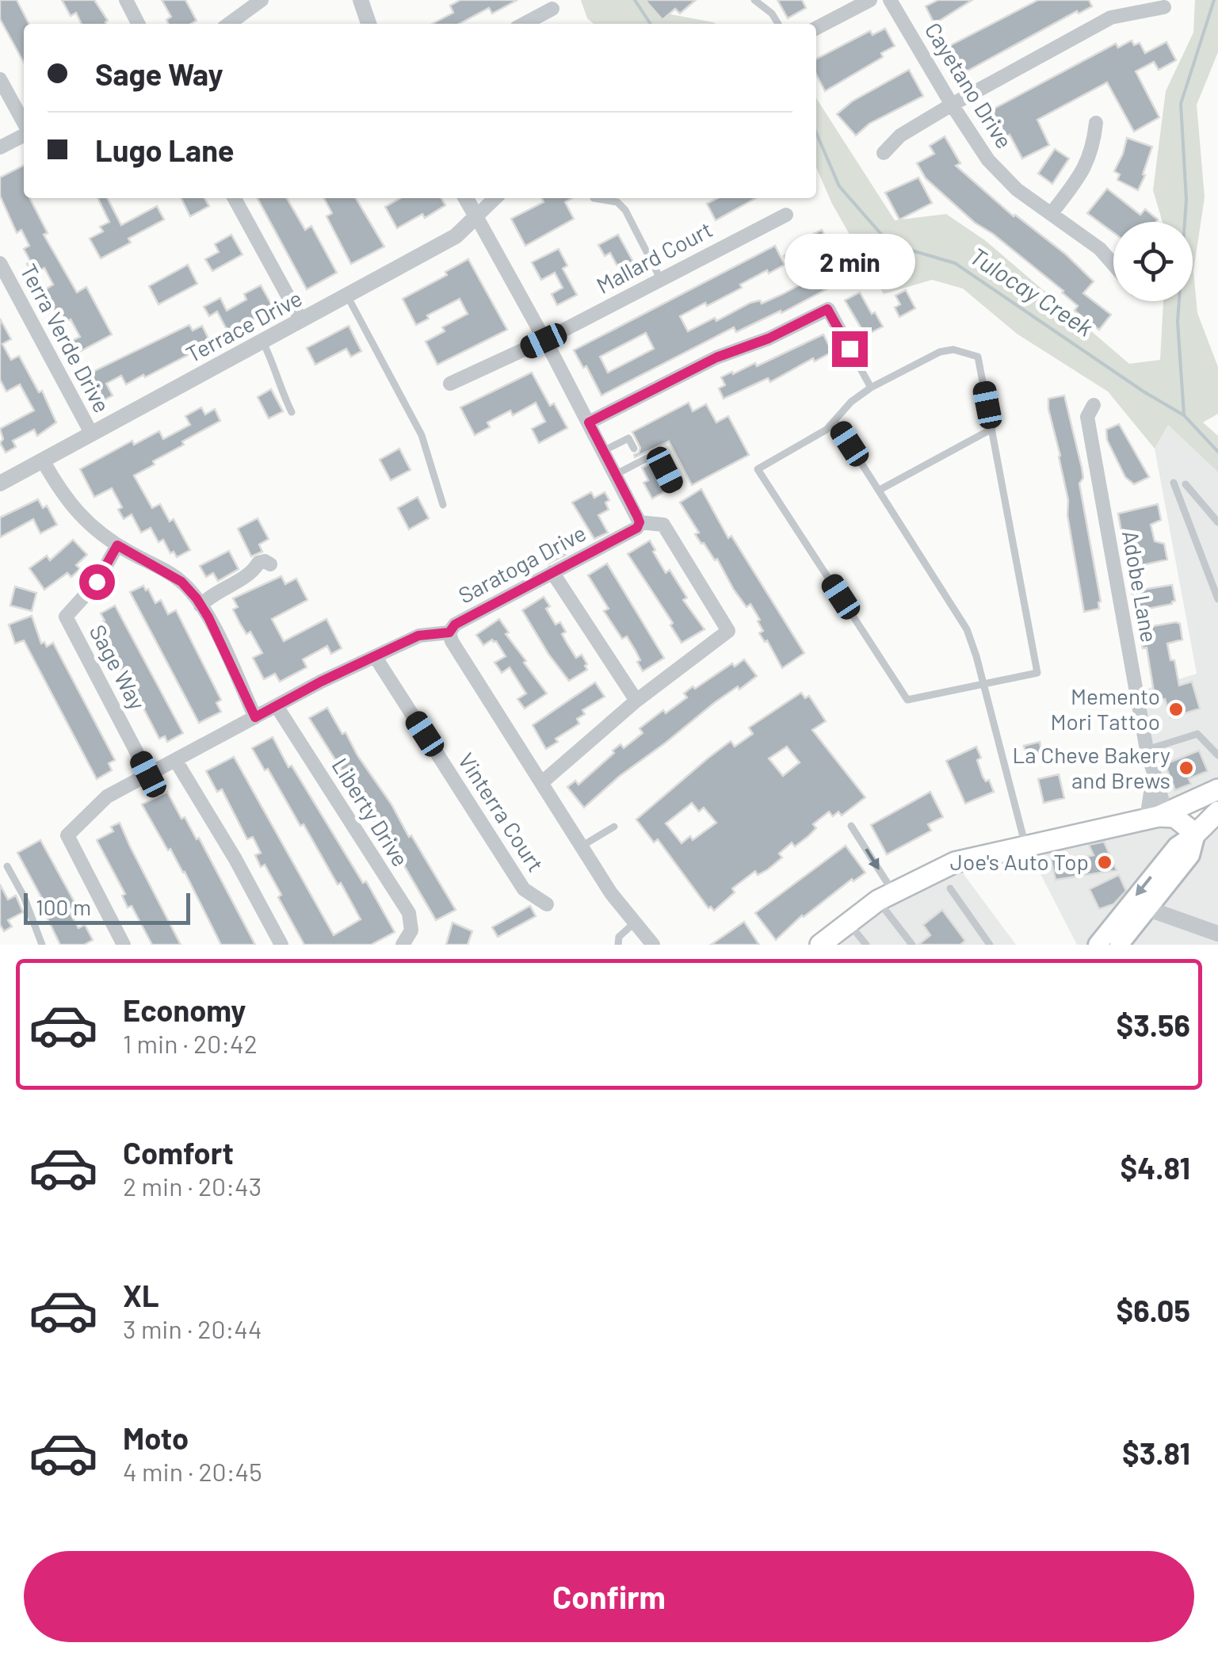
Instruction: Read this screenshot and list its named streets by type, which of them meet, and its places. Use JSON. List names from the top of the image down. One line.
{"streets":{"street":["Cayetano Drive","Mallard Court","Terrace Drive","Terra Verde Drive","Saratoga Drive","Adobe Lane","Sage Way","Liberty Drive","Vinterra Court"]},"crossings":[["Terrace Drive","Terra Verde Drive"]],"water":["Tulocay Creek"],"places":["Memento Mori Tattoo","La Cheve Bakery and Brews","Joe's Auto Top"],"scale_bar":"100 m","page":{"banner":["Sage Way","Lugo Lane"],"bubble":"2 min","scale":"100 m","list":[{"name":"Economy","note":"1 min · 20:42","value":"$3.56"},{"name":"Comfort","note":"2 min · 20:43","value":"$4.81"},{"name":"XL","note":"3 min · 20:44","value":"$6.05"},{"name":"Moto","note":"4 min · 20:45","value":"$3.81"}],"buttons":"Confirm"}}
